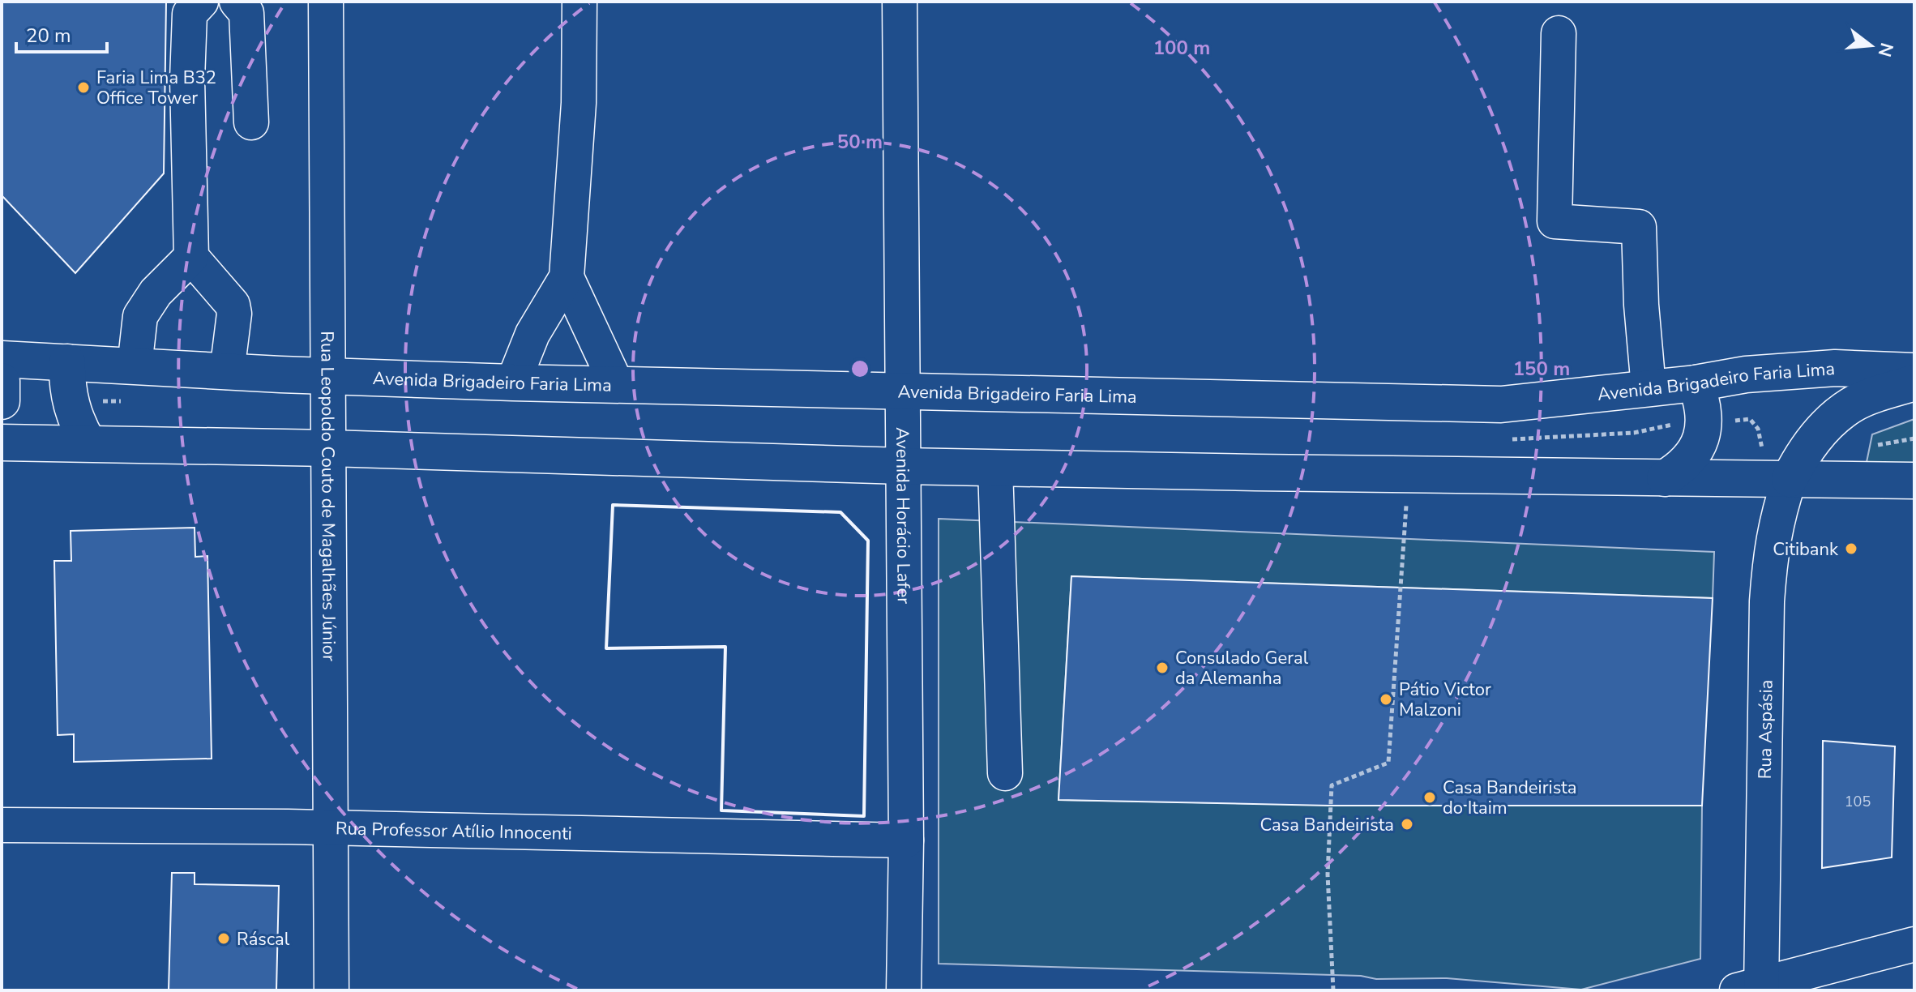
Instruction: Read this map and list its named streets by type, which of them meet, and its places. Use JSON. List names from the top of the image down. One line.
{"streets":{"highway":["Avenida Brigadeiro Faria Lima"],"street":["Rua Leopoldo Couto de Magalhães Júnior","Avenida Horácio Lafer","Rua Aspásia","Rua Professor Atílio Innocenti"]},"crossings":[["Avenida Brigadeiro Faria Lima","Rua Leopoldo Couto de Magalhães Júnior"],["Avenida Brigadeiro Faria Lima","Avenida Horácio Lafer"],["Rua Leopoldo Couto de Magalhães Júnior","Rua Professor Atílio Innocenti"],["Avenida Horácio Lafer","Rua Professor Atílio Innocenti"]],"places":["Faria Lima B32 Office Tower","Citibank","Consulado Geral da Alemanha","Pátio Victor Malzoni","Casa Bandeirista do Itaim","Casa Bandeirista","Ráscal"],"house_numbers":["105"],"scale_bar":"20 m","north":"right","rings":["100 m","50 m","150 m"]}
